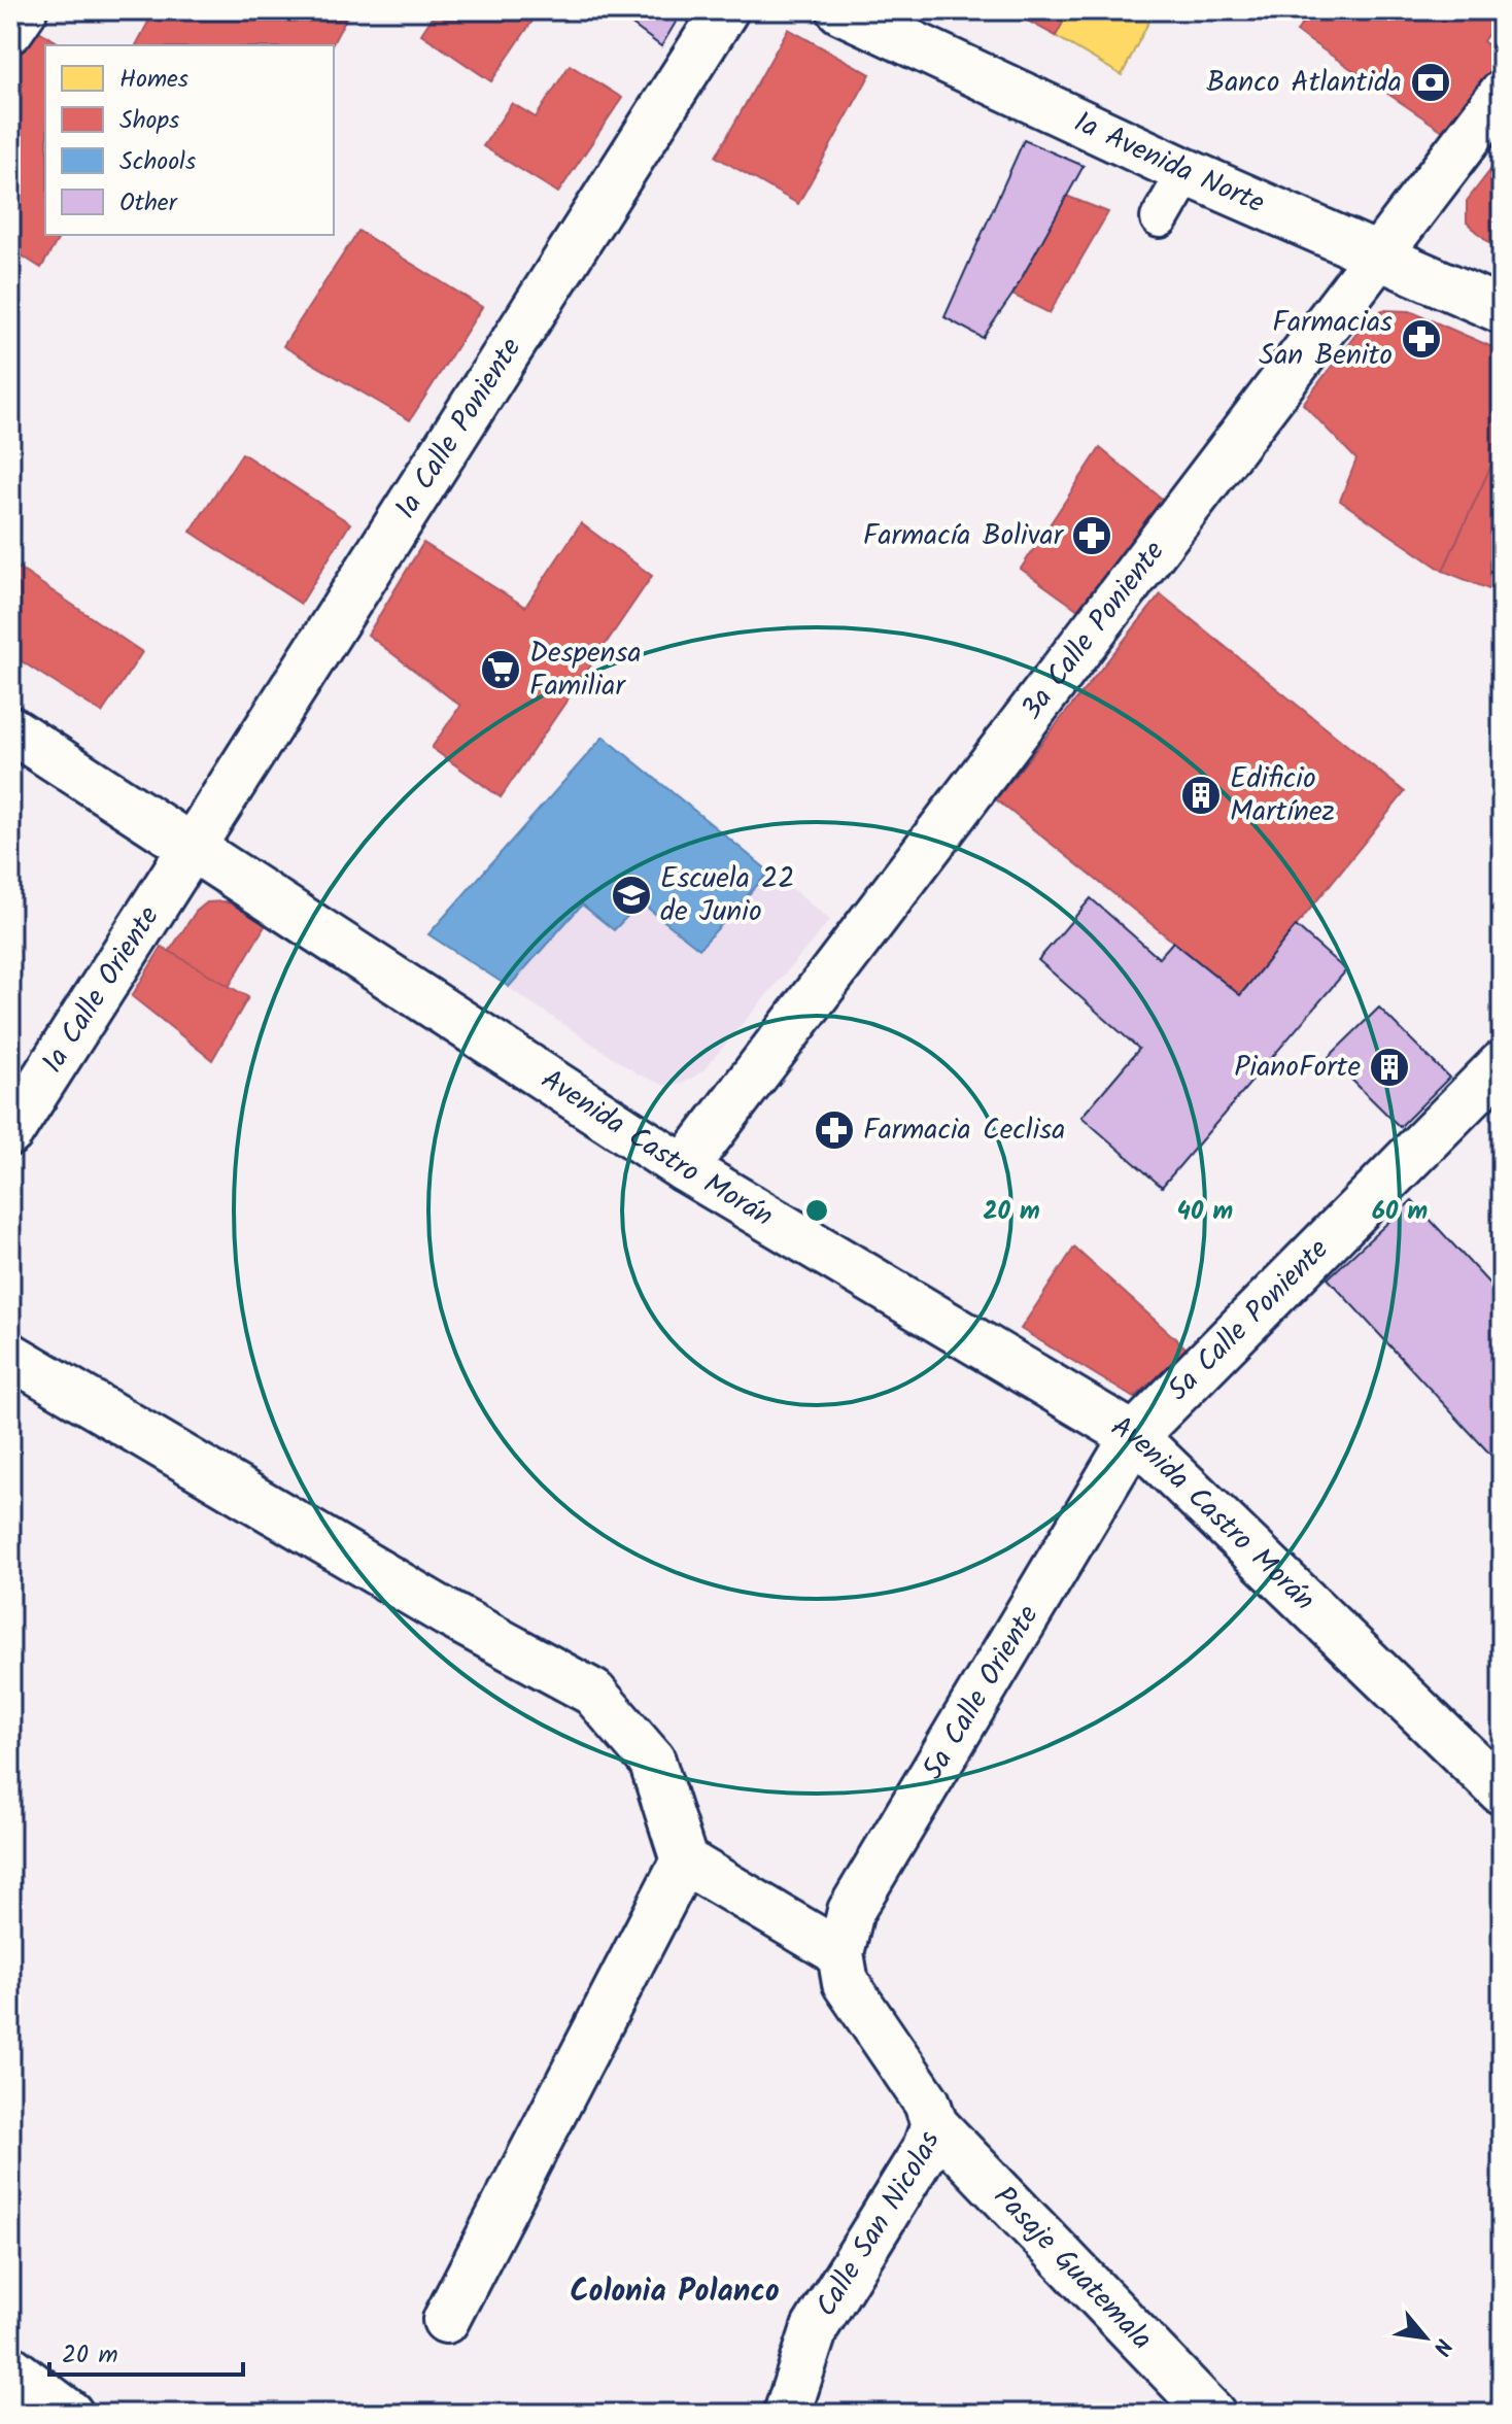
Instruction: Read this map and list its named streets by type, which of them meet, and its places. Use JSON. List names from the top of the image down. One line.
{"streets":{"street":["1a Avenida Norte","1a Calle Poniente","3a Calle Poniente","1a Calle Oriente","Avenida Castro Morán","5a Calle Poniente","5a Calle Oriente","Calle San Nicolas","Pasaje Guatemala"]},"crossings":[["1a Avenida Norte","3a Calle Poniente"],["1a Calle Poniente","1a Calle Oriente"],["1a Calle Poniente","Avenida Castro Morán"],["3a Calle Poniente","Avenida Castro Morán"],["1a Calle Oriente","Avenida Castro Morán"],["Avenida Castro Morán","5a Calle Poniente"],["Avenida Castro Morán","5a Calle Oriente"],["5a Calle Poniente","5a Calle Oriente"],["5a Calle Oriente","Calle San Nicolas"],["Calle San Nicolas","Pasaje Guatemala"]],"districts":["Colonia Polanco"],"places":{"bank":["Banco Atlantida"],"pharmacy":["Farmacias San Benito","Farmacía Bolivar","Farmacia Ceclisa"],"supermarket":["Despensa Familiar"],"building":["Edificio Martínez","PianoForte"],"school or university":["Escuela 22 de Junio"]},"legend":["Homes","Shops","Schools","Other"],"scale_bar":"20 m","north":"bottom right","rings":["20 m","40 m","60 m"]}
